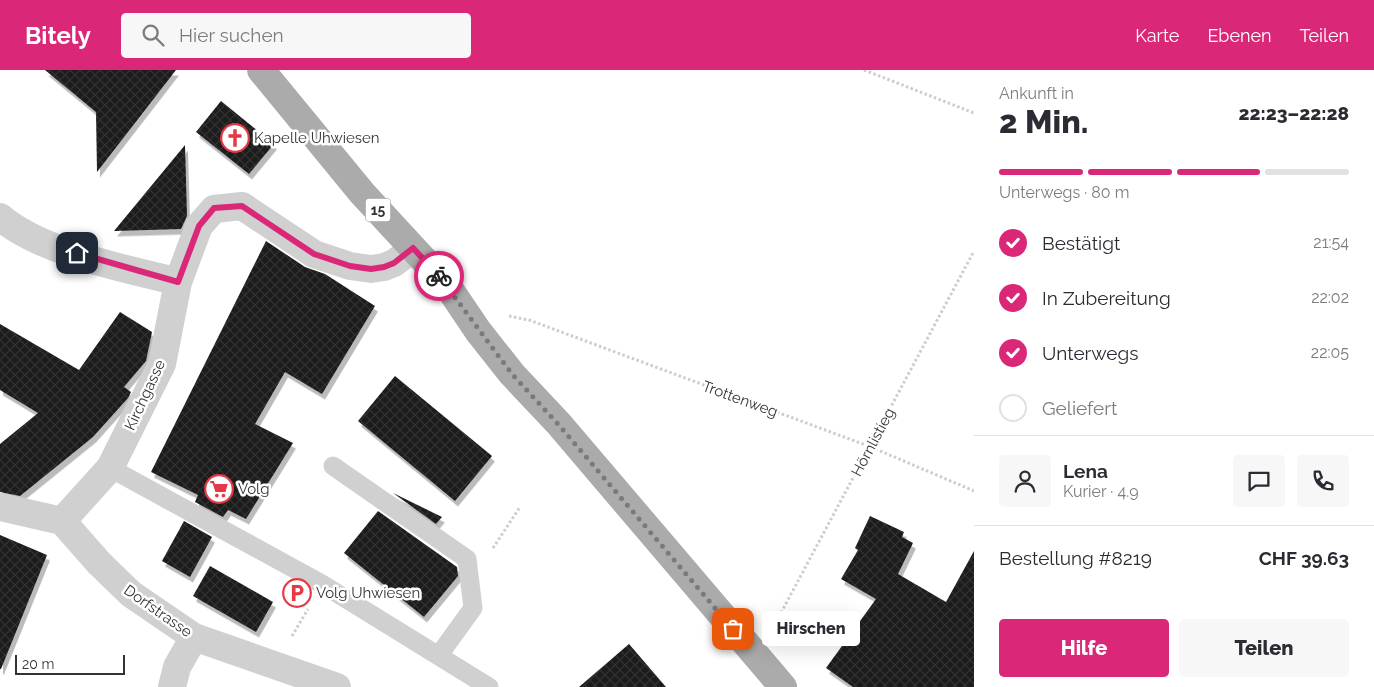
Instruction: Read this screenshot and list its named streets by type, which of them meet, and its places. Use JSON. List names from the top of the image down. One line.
{"streets":{"main road":["15"],"street":["Kirchgasse","Dorfstrasse"],"path":["Trottenweg","Hörnlistieg"]},"crossings":[["15","Kirchgasse"],["Kirchgasse","Dorfstrasse"],["Trottenweg","Hörnlistieg"]],"places":{"church":["Kapelle Uhwiesen"],"supermarket":["Volg"],"parking":["Volg Uhwiesen"],"other":["Hirschen"]},"scale_bar":"20 m","page":{"header":"Bitely","search":"Hier suchen","nav":["Karte","Ebenen","Teilen"],"heading":["2 Min.","Ankunft in","22:23–22:28"],"panel":["Lena","Kurier · 4.9","Bestellung #8219","CHF 39.63"],"bar":"Unterwegs · 80 m","list":[["Bestätigt","21:54"],["In Zubereitung","22:02"],["Unterwegs","22:05"],"Geliefert"],"buttons":["Hilfe","Teilen"],"bubble":"Hirschen","scale":"20 m"}}
